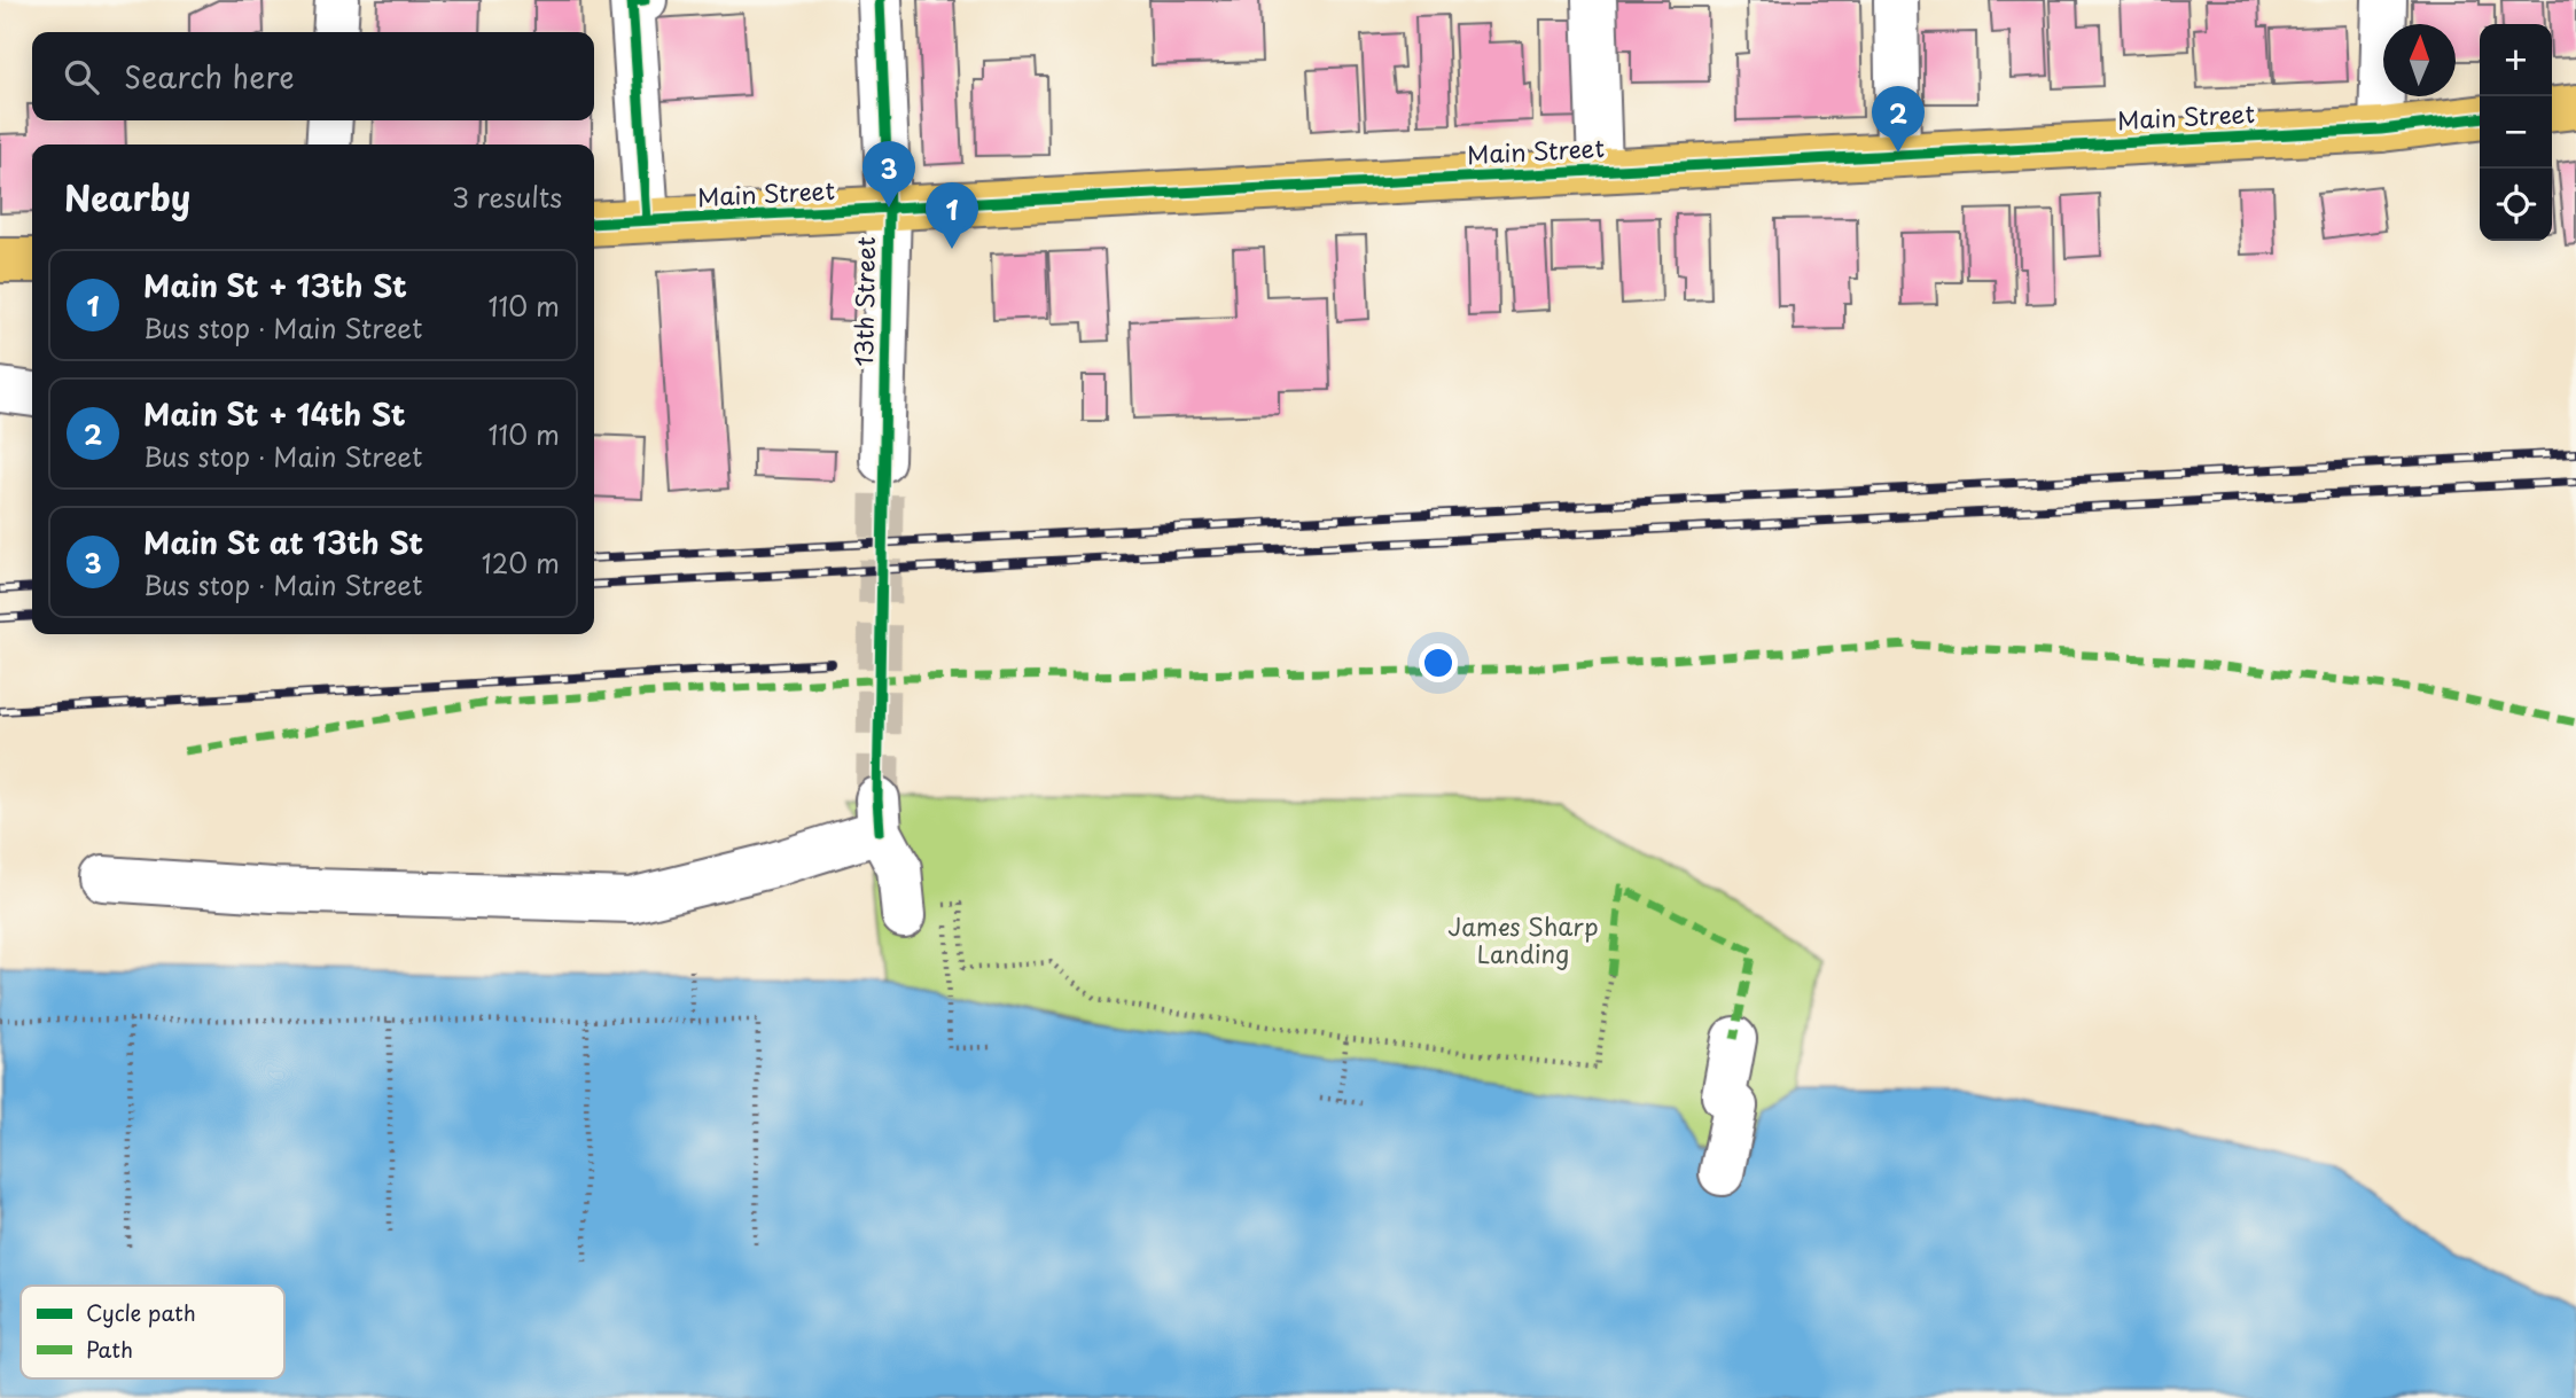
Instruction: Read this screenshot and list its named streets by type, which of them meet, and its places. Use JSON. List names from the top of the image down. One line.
{"streets":{"main road":["Main Street"],"street":["13th Street"]},"crossings":[["Main Street","13th Street"]],"parks":["James Sharp Landing"],"legend":["Cycle path","Path"],"north":"top","page":{"map_buttons":["+","−"],"search":"Search here","pins":["2","3","1"],"heading":["Nearby","3 results"],"list":[{"mark":"1","name":"Main St + 13th St","note":"Bus stop · Main Street","value":"110 m"},{"mark":"2","name":"Main St + 14th St","note":"Bus stop · Main Street","value":"110 m"},{"mark":"3","name":"Main St at 13th St","note":"Bus stop · Main Street","value":"120 m"}]}}
